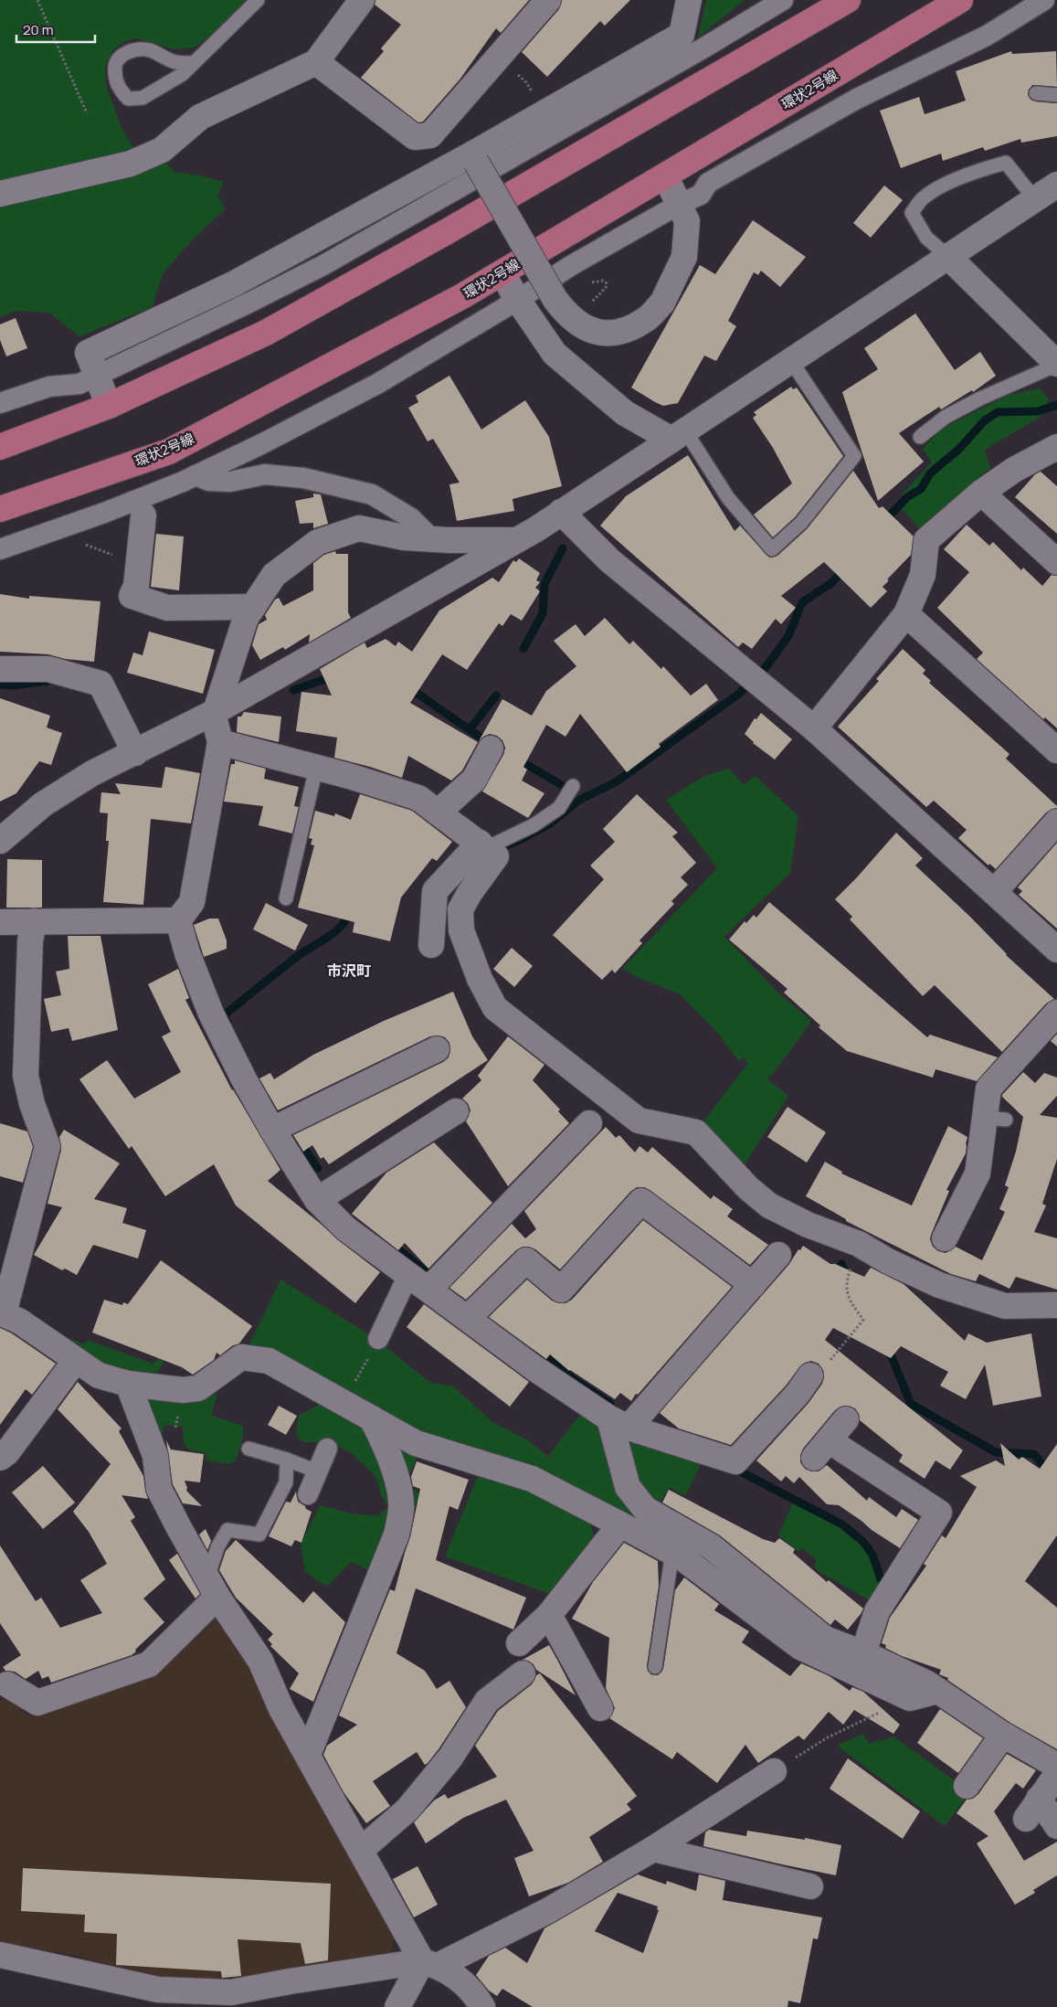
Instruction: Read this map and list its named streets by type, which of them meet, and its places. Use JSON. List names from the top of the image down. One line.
{"streets":{"main road":["環状2号線"]},"districts":["市沢町"],"scale_bar":"20 m"}
